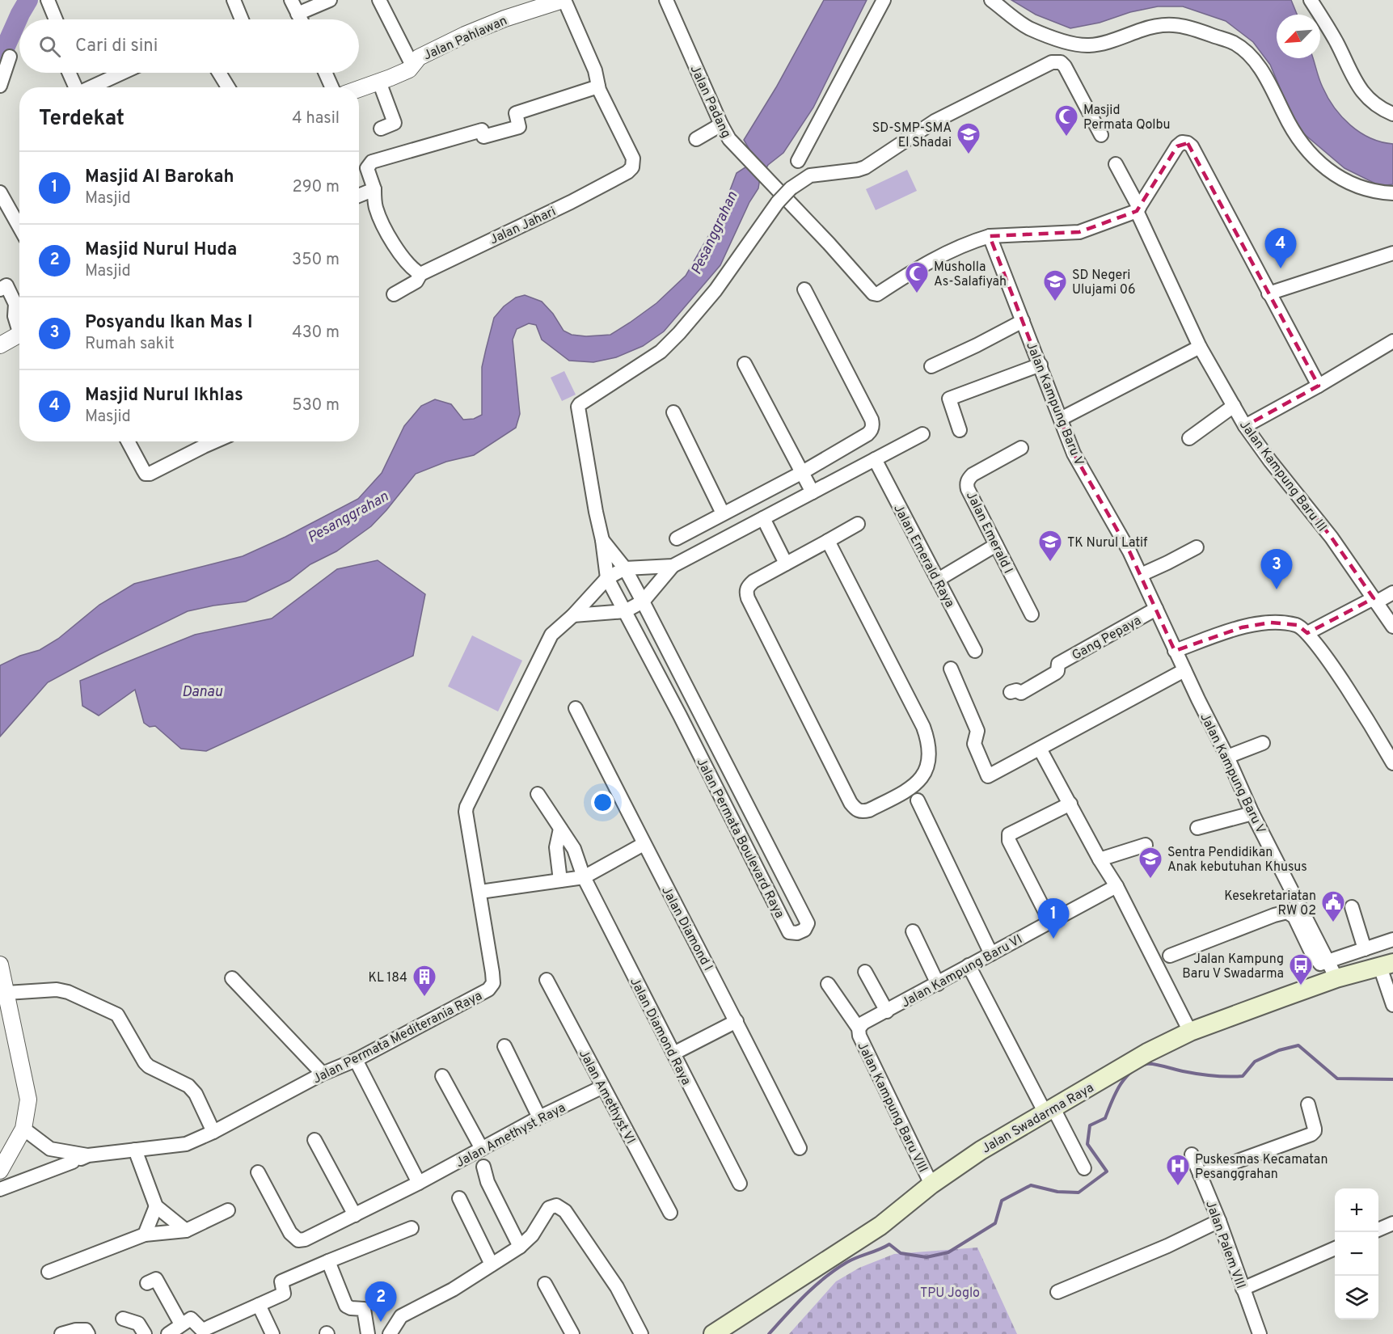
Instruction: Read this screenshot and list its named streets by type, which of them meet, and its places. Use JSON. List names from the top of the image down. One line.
{"streets":{"main road":["Jalan Swadarma Raya"],"street":["Jalan Pahlawan","Jalan Padang","Jalan Jahari","Jalan Kampung Baru V","Jalan Kampung Baru III","Jalan Emerald I","Jalan Emerald Raya","Gang Pepaya","Jalan Permata Boulevard Raya","Jalan Diamond I","Jalan Kampung Baru VI","Jalan Diamond Raya","Jalan Permata Mediterania Raya","Jalan Amethyst VI","Jalan Kampung Baru VIII","Jalan Amethyst Raya","Jalan Palem VIII"]},"crossings":[["Jalan Pahlawan","Jalan Jahari"],["Jalan Padang","Jalan Kampung Baru V"],["Jalan Padang","Jalan Permata Boulevard Raya"],["Jalan Kampung Baru V","Gang Pepaya"],["Jalan Kampung Baru V","Jalan Swadarma Raya"],["Jalan Permata Boulevard Raya","Jalan Permata Mediterania Raya"],["Jalan Kampung Baru VI","Jalan Kampung Baru VIII"],["Jalan Amethyst VI","Jalan Amethyst Raya"],["Jalan Kampung Baru VIII","Jalan Swadarma Raya"]],"water":["Pesanggrahan","Danau"],"parks":["TPU Joglo"],"places":{"mosque":["Masjid Permata Qolbu","Musholla As-Salafiyah"],"school or university":["SD-SMP-SMA El Shadai","SD Negeri Ulujami 06","TK Nurul Latif","Sentra Pendidikan Anak kebutuhan Khusus"],"public building":["Kesekretariatan RW 02"],"bus stop":["Jalan Kampung Baru V Swadarma"],"building":["KL 184"],"hospital":["Puskesmas Kecamatan Pesanggrahan"]},"north":"bottom left","page":{"search":"Cari di sini","heading":["Terdekat","4 hasil"],"list":[{"mark":"1","name":"Masjid Al Barokah","note":"Masjid","value":"290 m"},{"mark":"2","name":"Masjid Nurul Huda","note":"Masjid","value":"350 m"},{"mark":"3","name":"Posyandu Ikan Mas I","note":"Rumah sakit","value":"430 m"},{"mark":"4","name":"Masjid Nurul Ikhlas","note":"Masjid","value":"530 m"}],"pins":["4","3","1","2"],"map_buttons":["+","−"]}}
